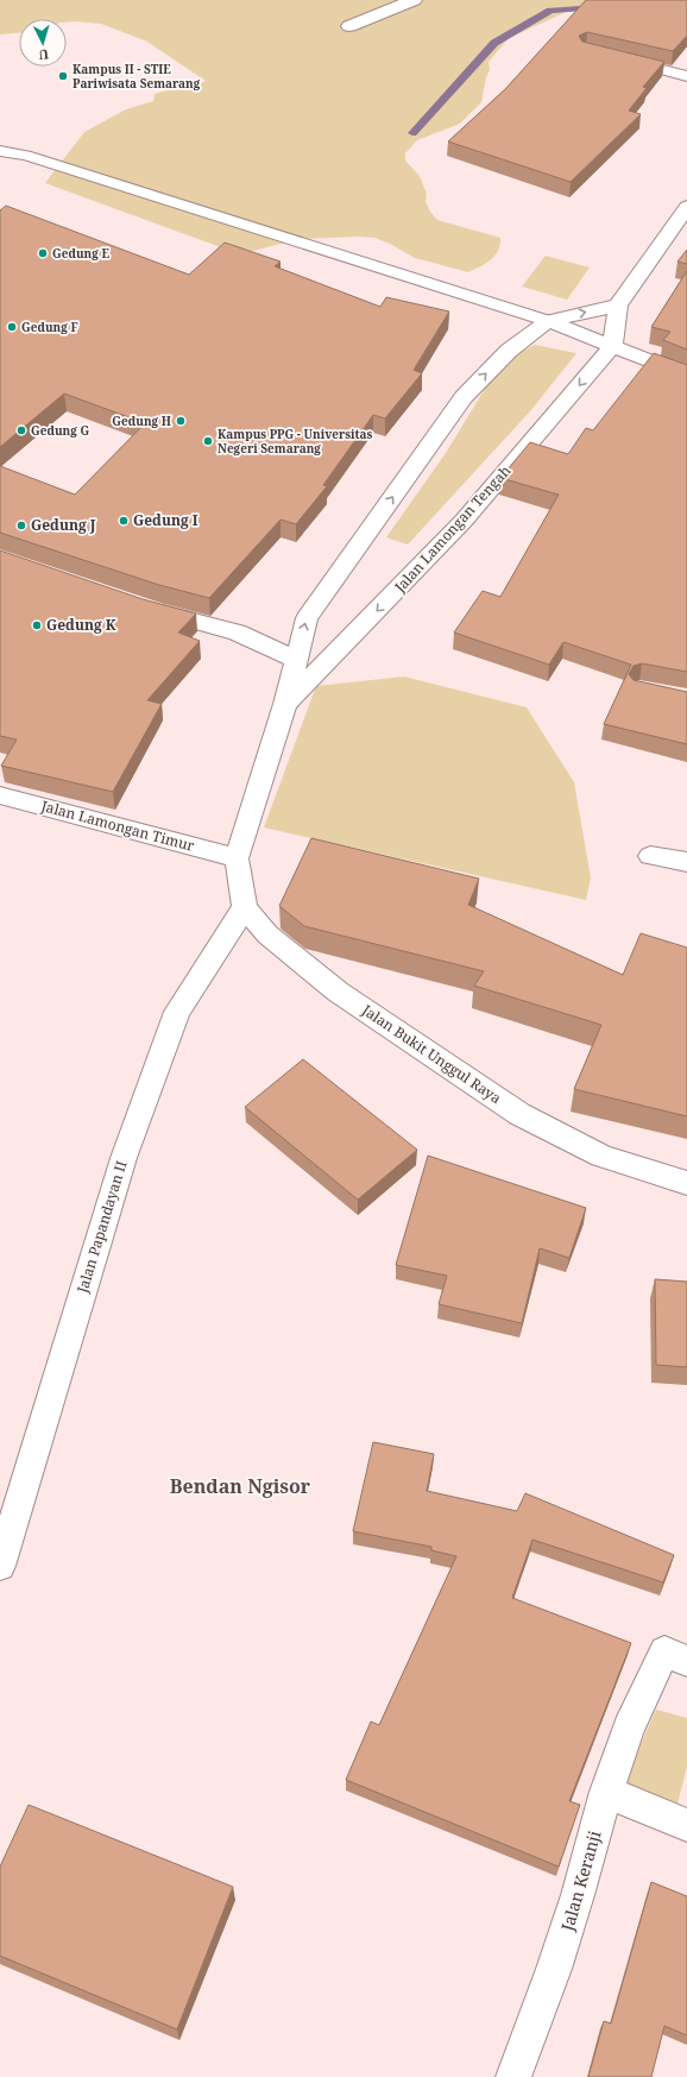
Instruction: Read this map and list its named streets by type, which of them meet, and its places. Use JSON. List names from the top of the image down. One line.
{"streets":{"street":["Jalan Lamongan Tengah","Jalan Lamongan Timur","Jalan Bukit Unggul Raya","Jalan Papandayan II","Jalan Keranji"]},"crossings":[["Jalan Lamongan Tengah","Jalan Lamongan Timur"],["Jalan Lamongan Tengah","Jalan Bukit Unggul Raya"],["Jalan Lamongan Timur","Jalan Bukit Unggul Raya"],["Jalan Bukit Unggul Raya","Jalan Papandayan II"]],"districts":["Bendan Ngisor"],"places":["Kampus II - STIE Pariwisata Semarang","Gedung E","Gedung F","Gedung H","Gedung G","Kampus PPG - Universitas Negeri Semarang","Gedung I","Gedung J","Gedung K"],"north":"bottom"}
